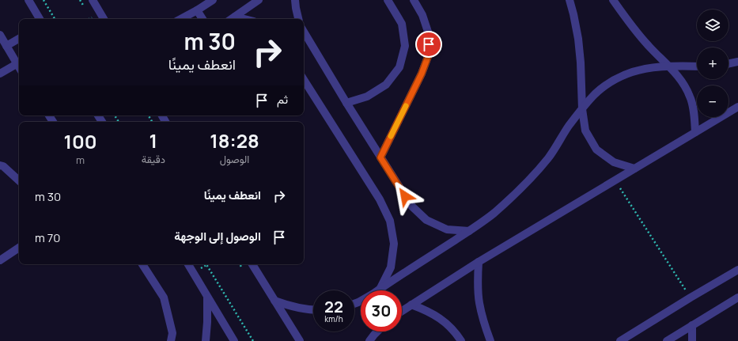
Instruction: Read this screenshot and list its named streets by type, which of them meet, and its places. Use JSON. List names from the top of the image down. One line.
{"page":{"map_buttons":["+","−"],"turn":["30 m","انعطف يمينًا"],"then":"ثم","eta":["18:28","الوصول","1","دقيقة","100","m"],"list":[{"name":"انعطف يمينًا","value":"30 m"},{"name":"الوصول إلى الوجهة","value":"70 m"}],"speed":"22 km/h","limit":"30"}}
